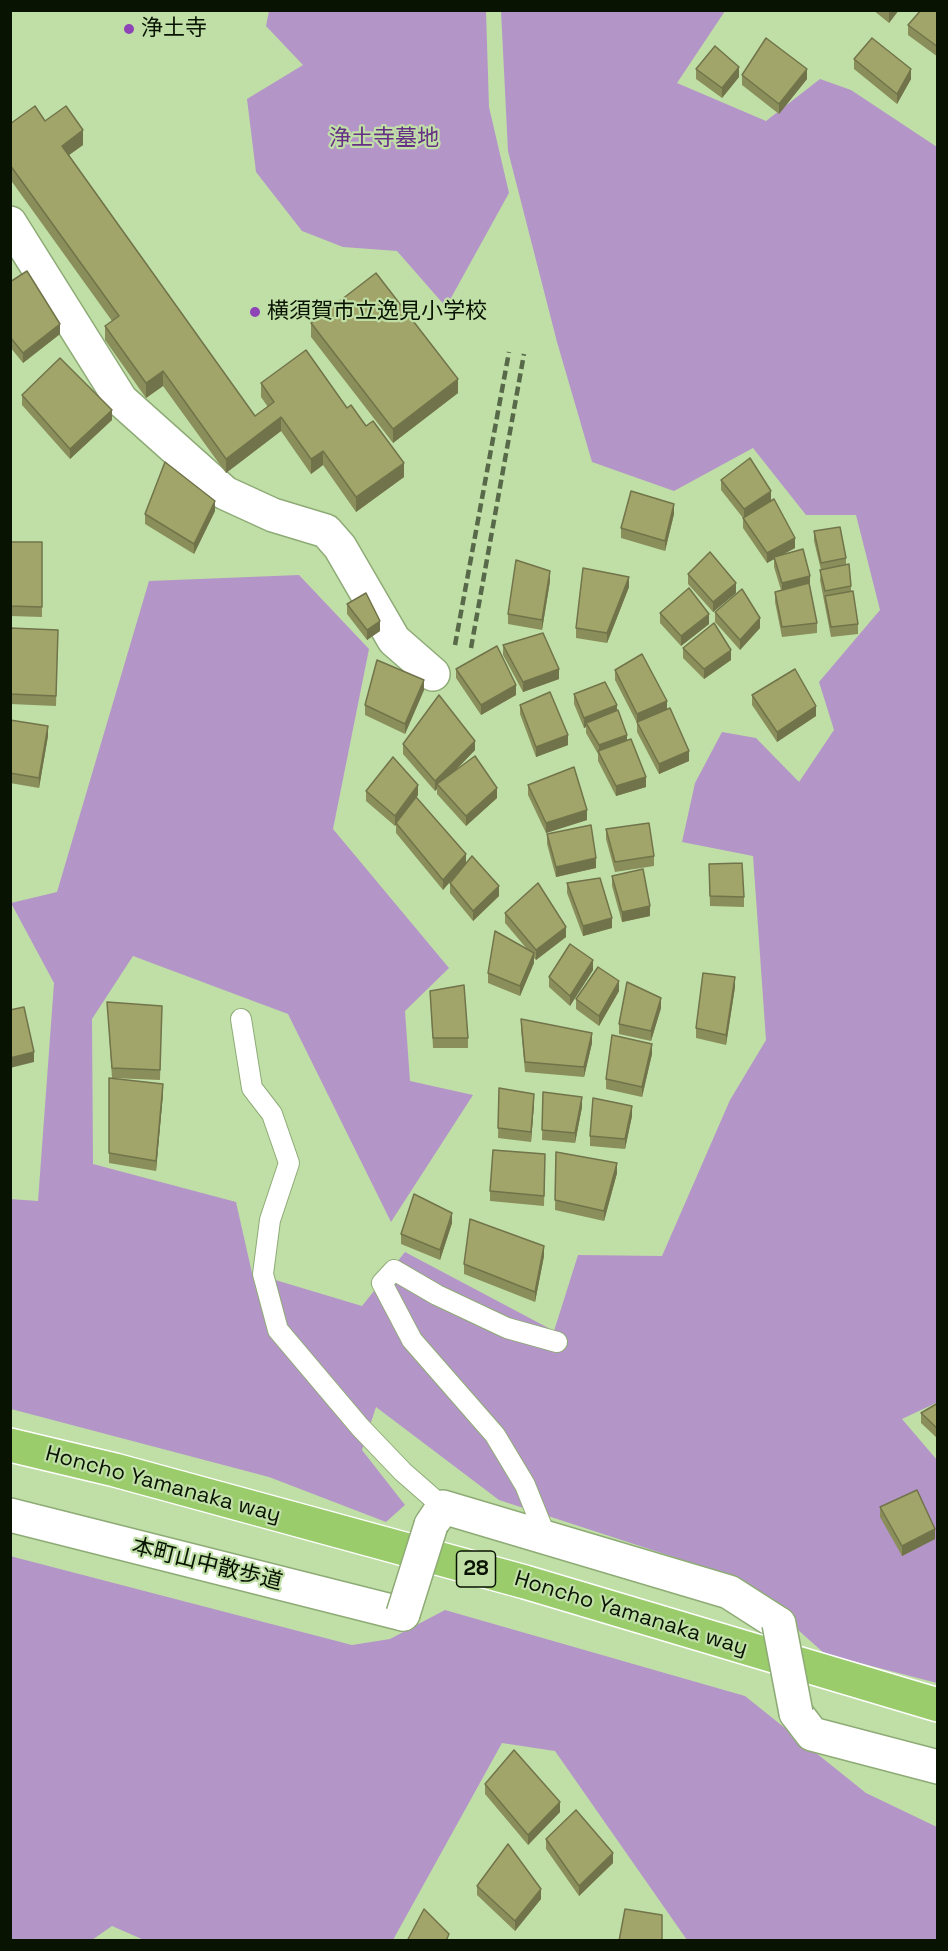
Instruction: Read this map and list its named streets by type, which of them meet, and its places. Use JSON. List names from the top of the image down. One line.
{"streets":{"highway":["Honcho Yamanaka way","28"],"street":["本町山中散歩道"]},"parks":["浄土寺墓地"],"places":["浄土寺","横須賀市立逸見小学校"]}
